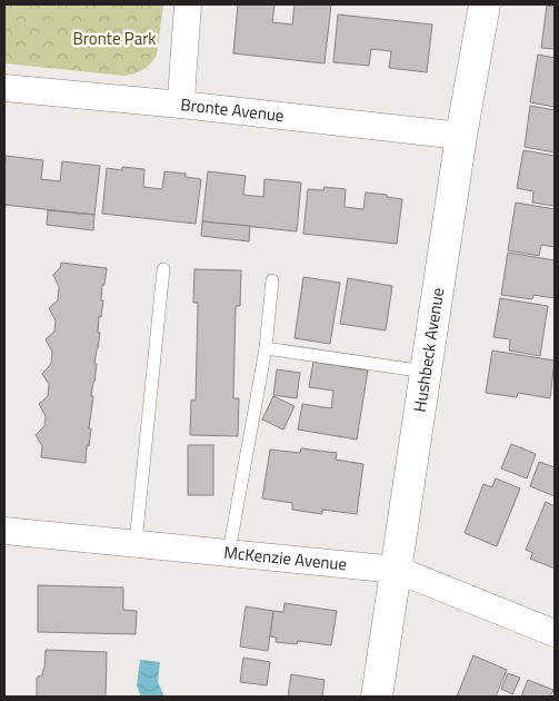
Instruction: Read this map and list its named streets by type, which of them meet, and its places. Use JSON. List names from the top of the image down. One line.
{"streets":{"street":["Bronte Avenue","Hushbeck Avenue","McKenzie Avenue"]},"crossings":[["Bronte Avenue","Hushbeck Avenue"],["Hushbeck Avenue","McKenzie Avenue"]],"parks":["Bronte Park"]}
